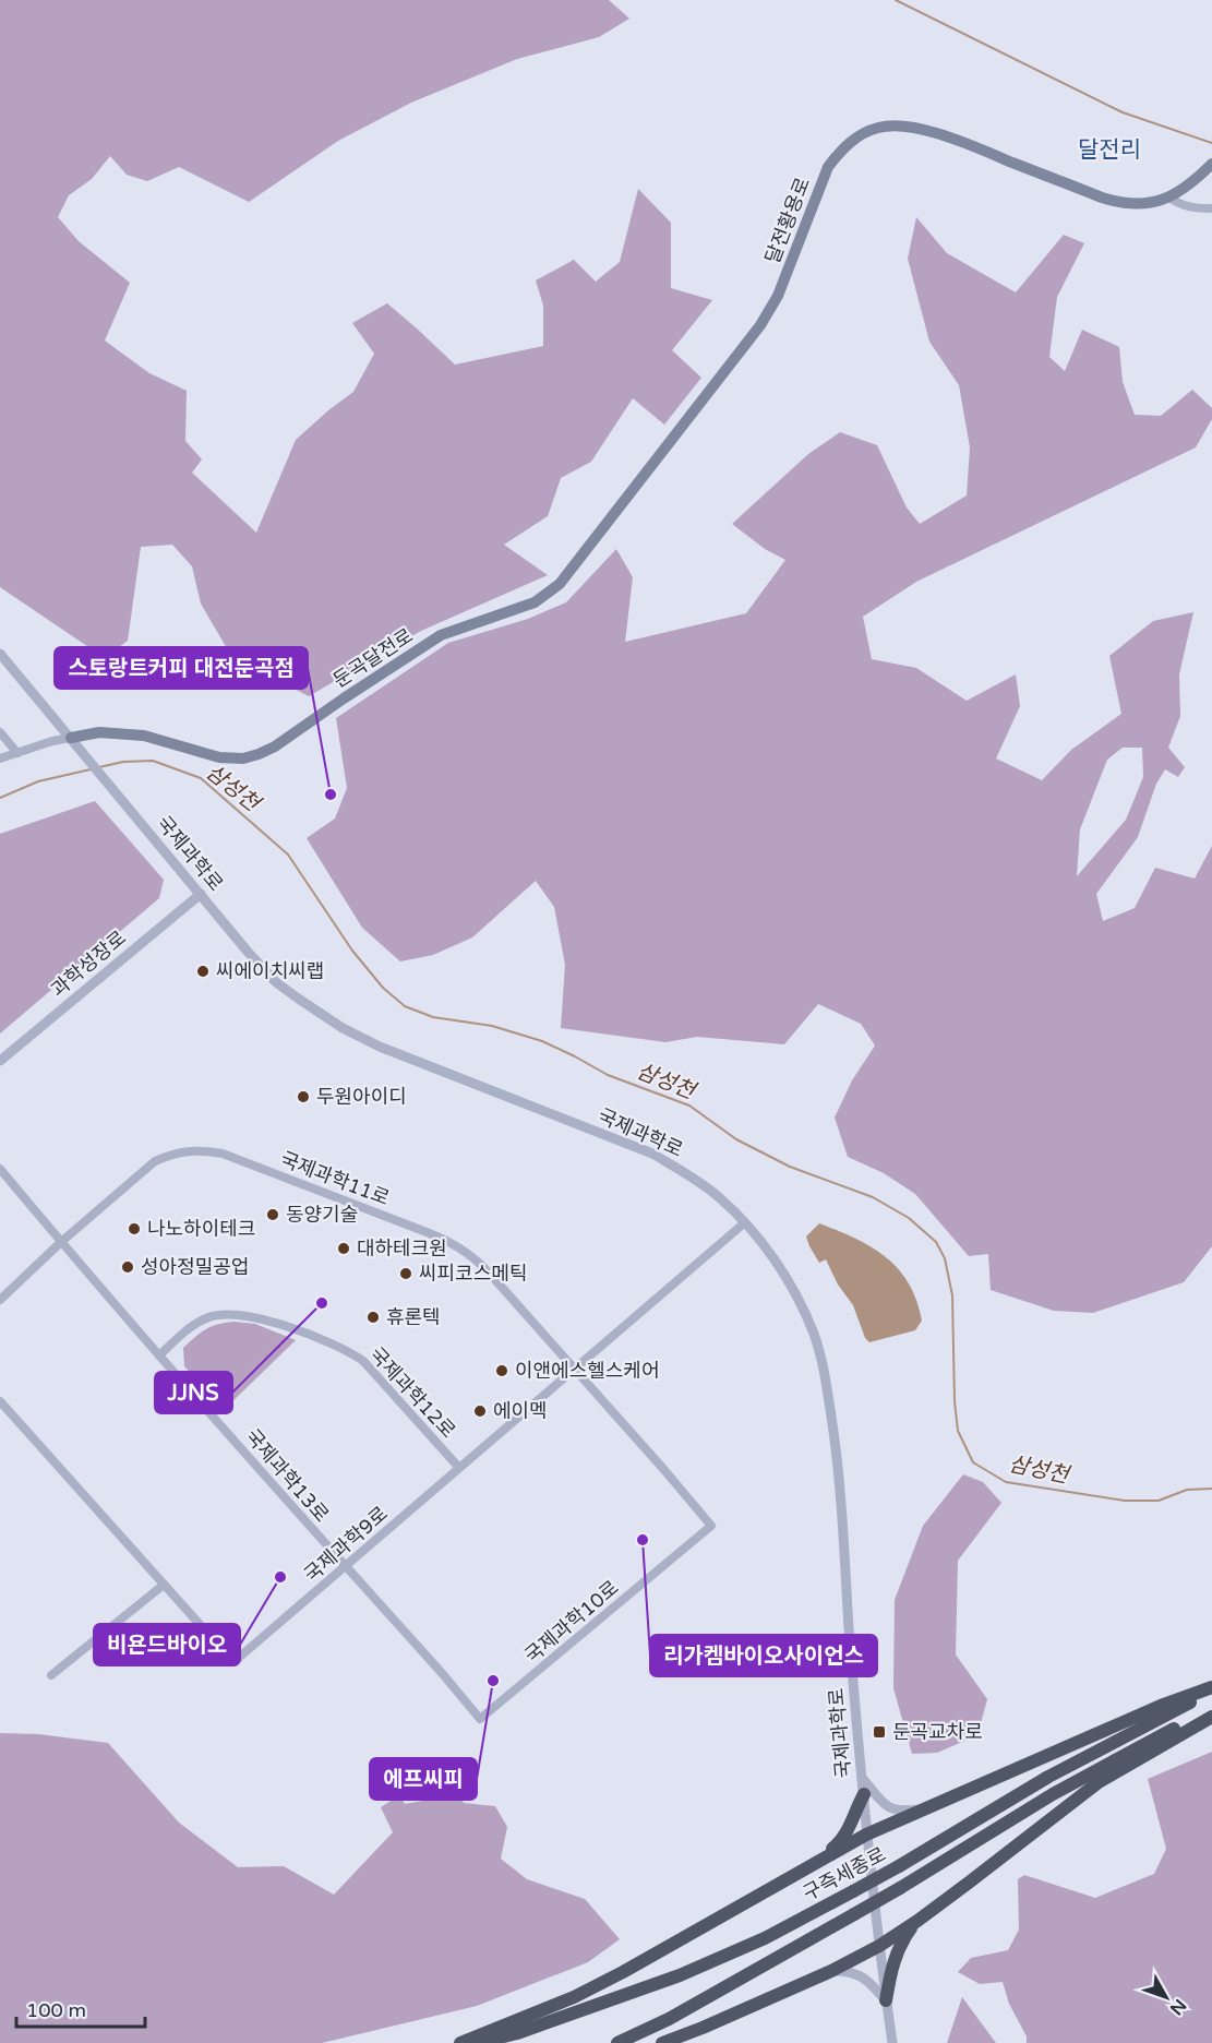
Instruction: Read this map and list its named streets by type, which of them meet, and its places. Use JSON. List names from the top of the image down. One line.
{"streets":{"highway":["구즉세종로"],"main road":["달전황용로","둔곡달전로"],"street":["국제과학로","과학성장로","국제과학11로","국제과학12로","국제과학13로","국제과학9로","국제과학10로"]},"crossings":[["달전황용로","둔곡달전로"],["둔곡달전로","국제과학로"],["국제과학로","과학성장로"],["국제과학로","국제과학9로"],["국제과학11로","국제과학13로"],["국제과학11로","국제과학9로"],["국제과학11로","국제과학10로"],["국제과학12로","국제과학13로"],["국제과학12로","국제과학9로"],["국제과학13로","국제과학9로"],["국제과학13로","국제과학10로"],["국제과학9로","국제과학10로"]],"districts":["달전리"],"water":["삼성천"],"places":{"other":["스토랑트커피 대전둔곡점","씨에이치씨랩","두원아이디","동양기술","나노하이테크","대하테크원","성아정밀공업","씨피코스메틱","JJNS","휴론텍","이앤에스헬스케어","에이멕","리가켐바이오사이언스","비욘드바이오","에프씨피"],"transit":["둔곡교차로"]},"scale_bar":"100 m","north":"bottom right"}
